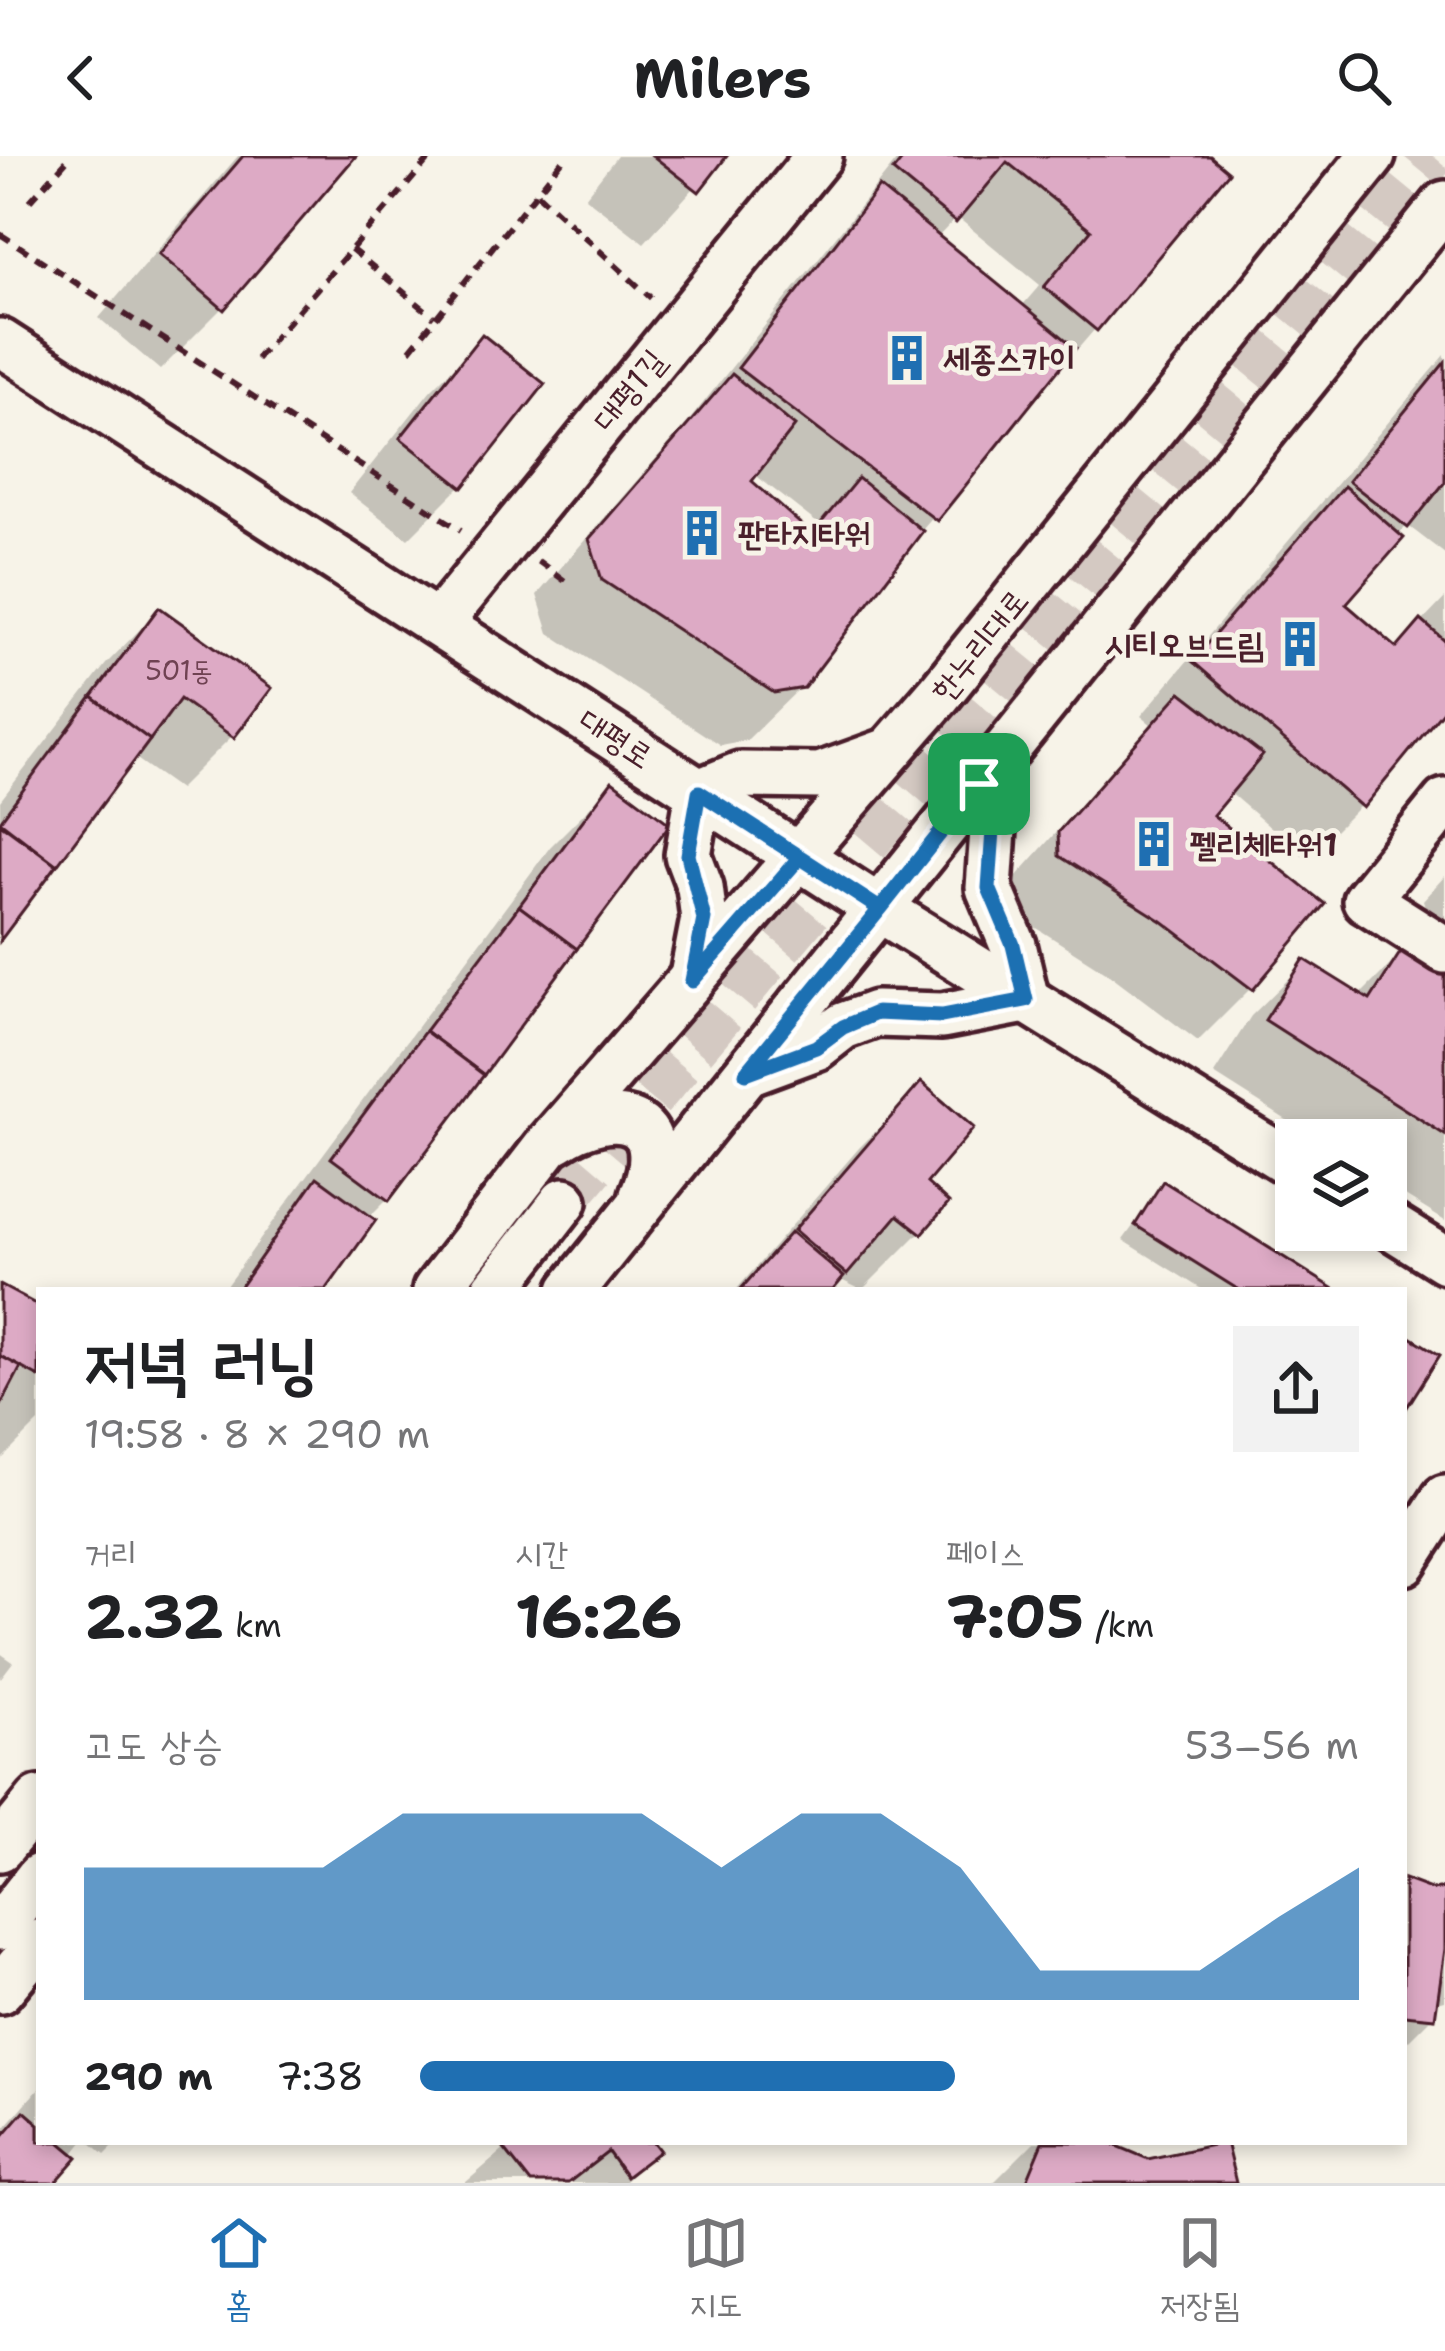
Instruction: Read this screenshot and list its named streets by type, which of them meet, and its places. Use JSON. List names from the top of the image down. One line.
{"streets":{"street":["대평1길","한누리대로","대평로"]},"crossings":[["대평1길","대평로"],["한누리대로","대평로"]],"places":{"building":["세종스카이","판타지타워","시티오브드림","펠리체타워1"]},"house_numbers":["501동"],"page":{"header":"Milers","heading":["저녁 러닝","19:58 · 8 × 290 m"],"stats":[["거리","2.32 km"],["시간","16:26"],["페이스","7:05 /km"]],"chart":["고도 상승","53–56 m"],"list":[{"name":"290 m","note":"7:38"}],"tabs":["홈","지도","저장됨"]}}
